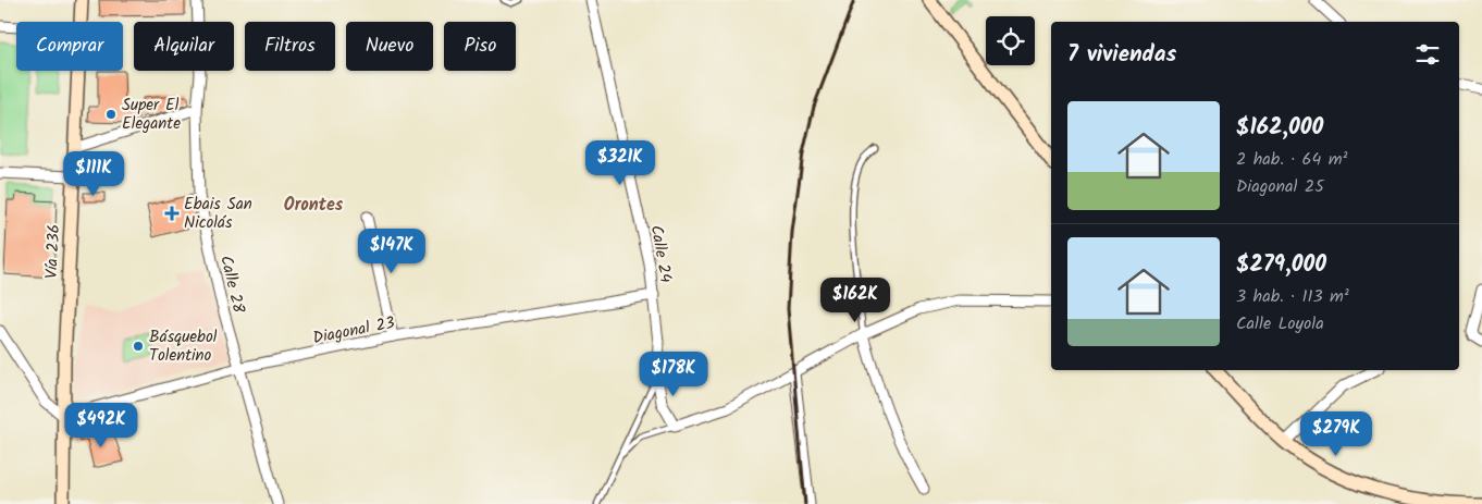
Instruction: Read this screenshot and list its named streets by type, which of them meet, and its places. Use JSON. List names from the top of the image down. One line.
{"streets":{"main road":["Vía 236"],"street":["Calle 24","Calle 28","Diagonal 23"]},"crossings":[["Vía 236","Diagonal 23"],["Calle 24","Diagonal 23"],["Calle 28","Diagonal 23"]],"districts":["Orontes"],"places":{"other":["Super El Elegante","Básquebol Tolentino"],"health":["Ebais San Nicolás"]},"page":{"chip":["Comprar","Alquilar","Filtros","Nuevo","Piso"],"heading":"7 viviendas","list":[{"name":"$162,000","note":"2 hab. · 64 m² · Diagonal 25"},{"name":"$279,000","note":"3 hab. · 113 m² · Calle Loyola"}],"price":["$321K","$111K","$147K","$162K","$178K","$492K","$279K"]}}
